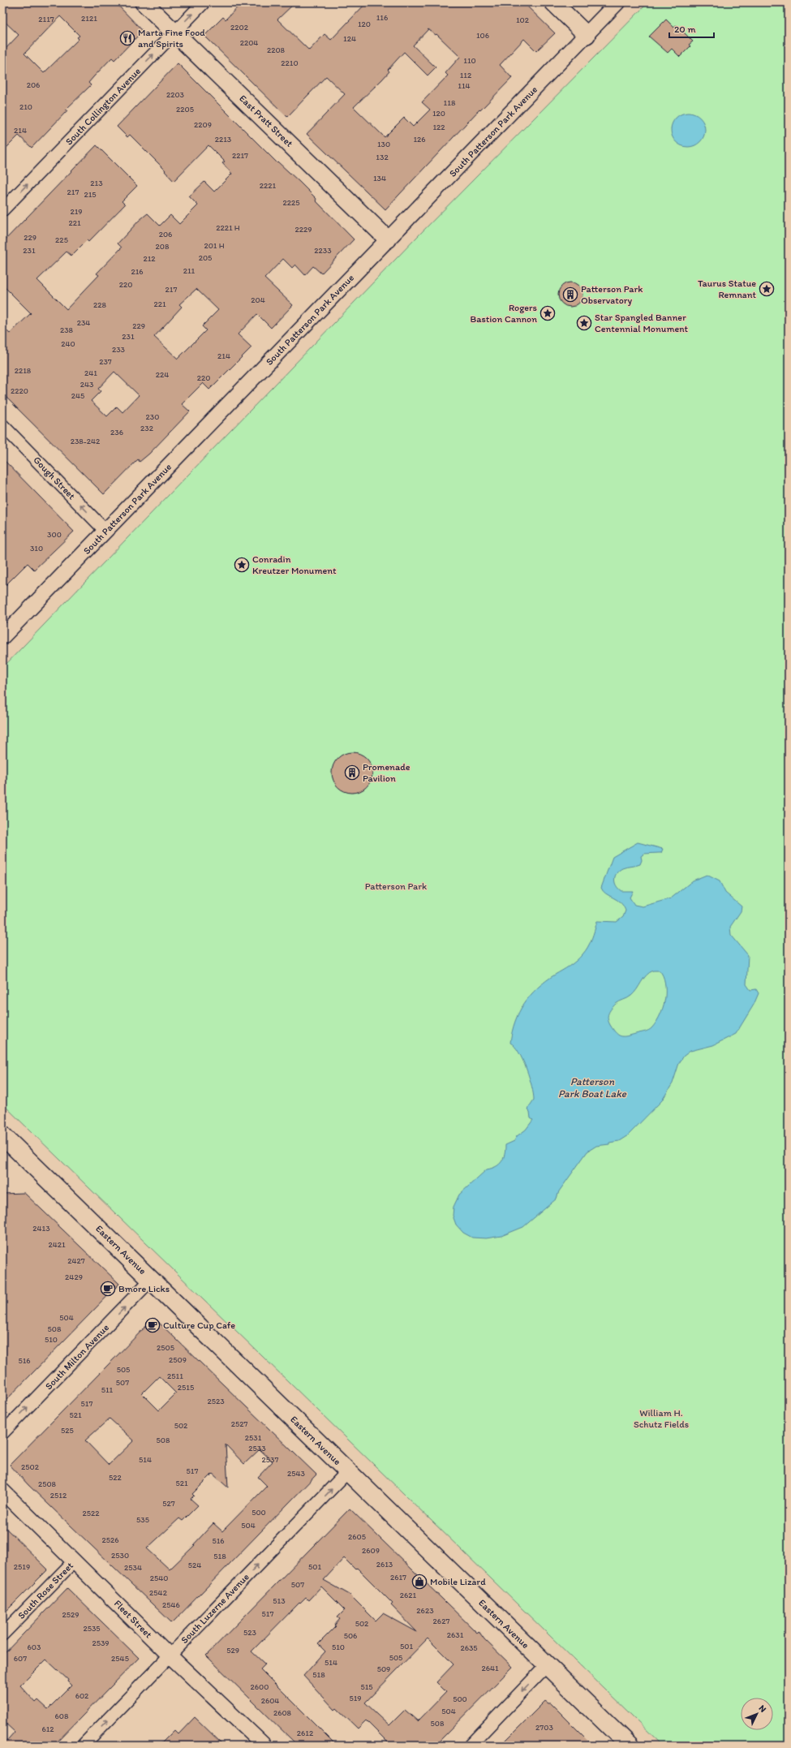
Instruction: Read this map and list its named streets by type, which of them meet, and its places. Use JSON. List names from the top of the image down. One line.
{"streets":{"main road":["East Pratt Street","Eastern Avenue"],"street":["South Collington Avenue","South Patterson Park Avenue","Gough Street","South Milton Avenue","South Rose Street","South Luzerne Avenue","Fleet Street"]},"crossings":[["South Collington Avenue","East Pratt Street"],["East Pratt Street","South Patterson Park Avenue"],["South Patterson Park Avenue","Gough Street"],["Eastern Avenue","South Milton Avenue"],["Eastern Avenue","South Luzerne Avenue"],["South Rose Street","Fleet Street"],["South Luzerne Avenue","Fleet Street"]],"one_way":["South Collington Avenue","Gough Street","South Milton Avenue","South Luzerne Avenue"],"water":["Patterson Park Boat Lake"],"parks":["Patterson Park","William H. Schutz Fields"],"places":{"restaurant":["Marta Fine Food and Spirits"],"place":["Taurus Statue Remnant","Rogers Bastion Cannon","Star Spangled Banner Centennial Monument","Conradin Kreutzer Monument"],"building":["Patterson Park Observatory","Promenade Pavilion"],"cafe":["Bmore Licks","Culture Cup Cafe"],"shop":["Mobile Lizard"]},"house_numbers":["116","2121","2117","102","120","2202","106","124","2204","2208","110","2210","112","206","114","2203","118","210","2205","120","2209","122","214","2213","126","130","2217","132","134","213","2221","217","215","2225","219","221","2221 H","2229","206","229","225","201 H","208","231","2233","205","212","211","216","220","217","204","221","228","234","229","238","231","240","233","214","237","2218","241","224","220","243","2220","245","230","232","236","238-242","300","310","2413","2421","2427","2429","504","508","510","2505","2509","516","505","2511","507","2515","511","2523","517","521","2527","502","525","2531","508","2533","514","2537","2502","517","2543","522","521","2508","2512","527","500","2522","535","504","2605","2526","516","2609","2530","518","2613","524","2519","501","2534","2617","2540","507","2542","2621","513","2546","2623","517","2529","2627","502","2535","523","2631","506","2539","501","603","510","2635","529","505","607","2545","514","2641","509","518","2600","515","602","519","500","2604","504","2608","608","508","2703","612","2612"],"scale_bar":"20 m","north":"top right"}
